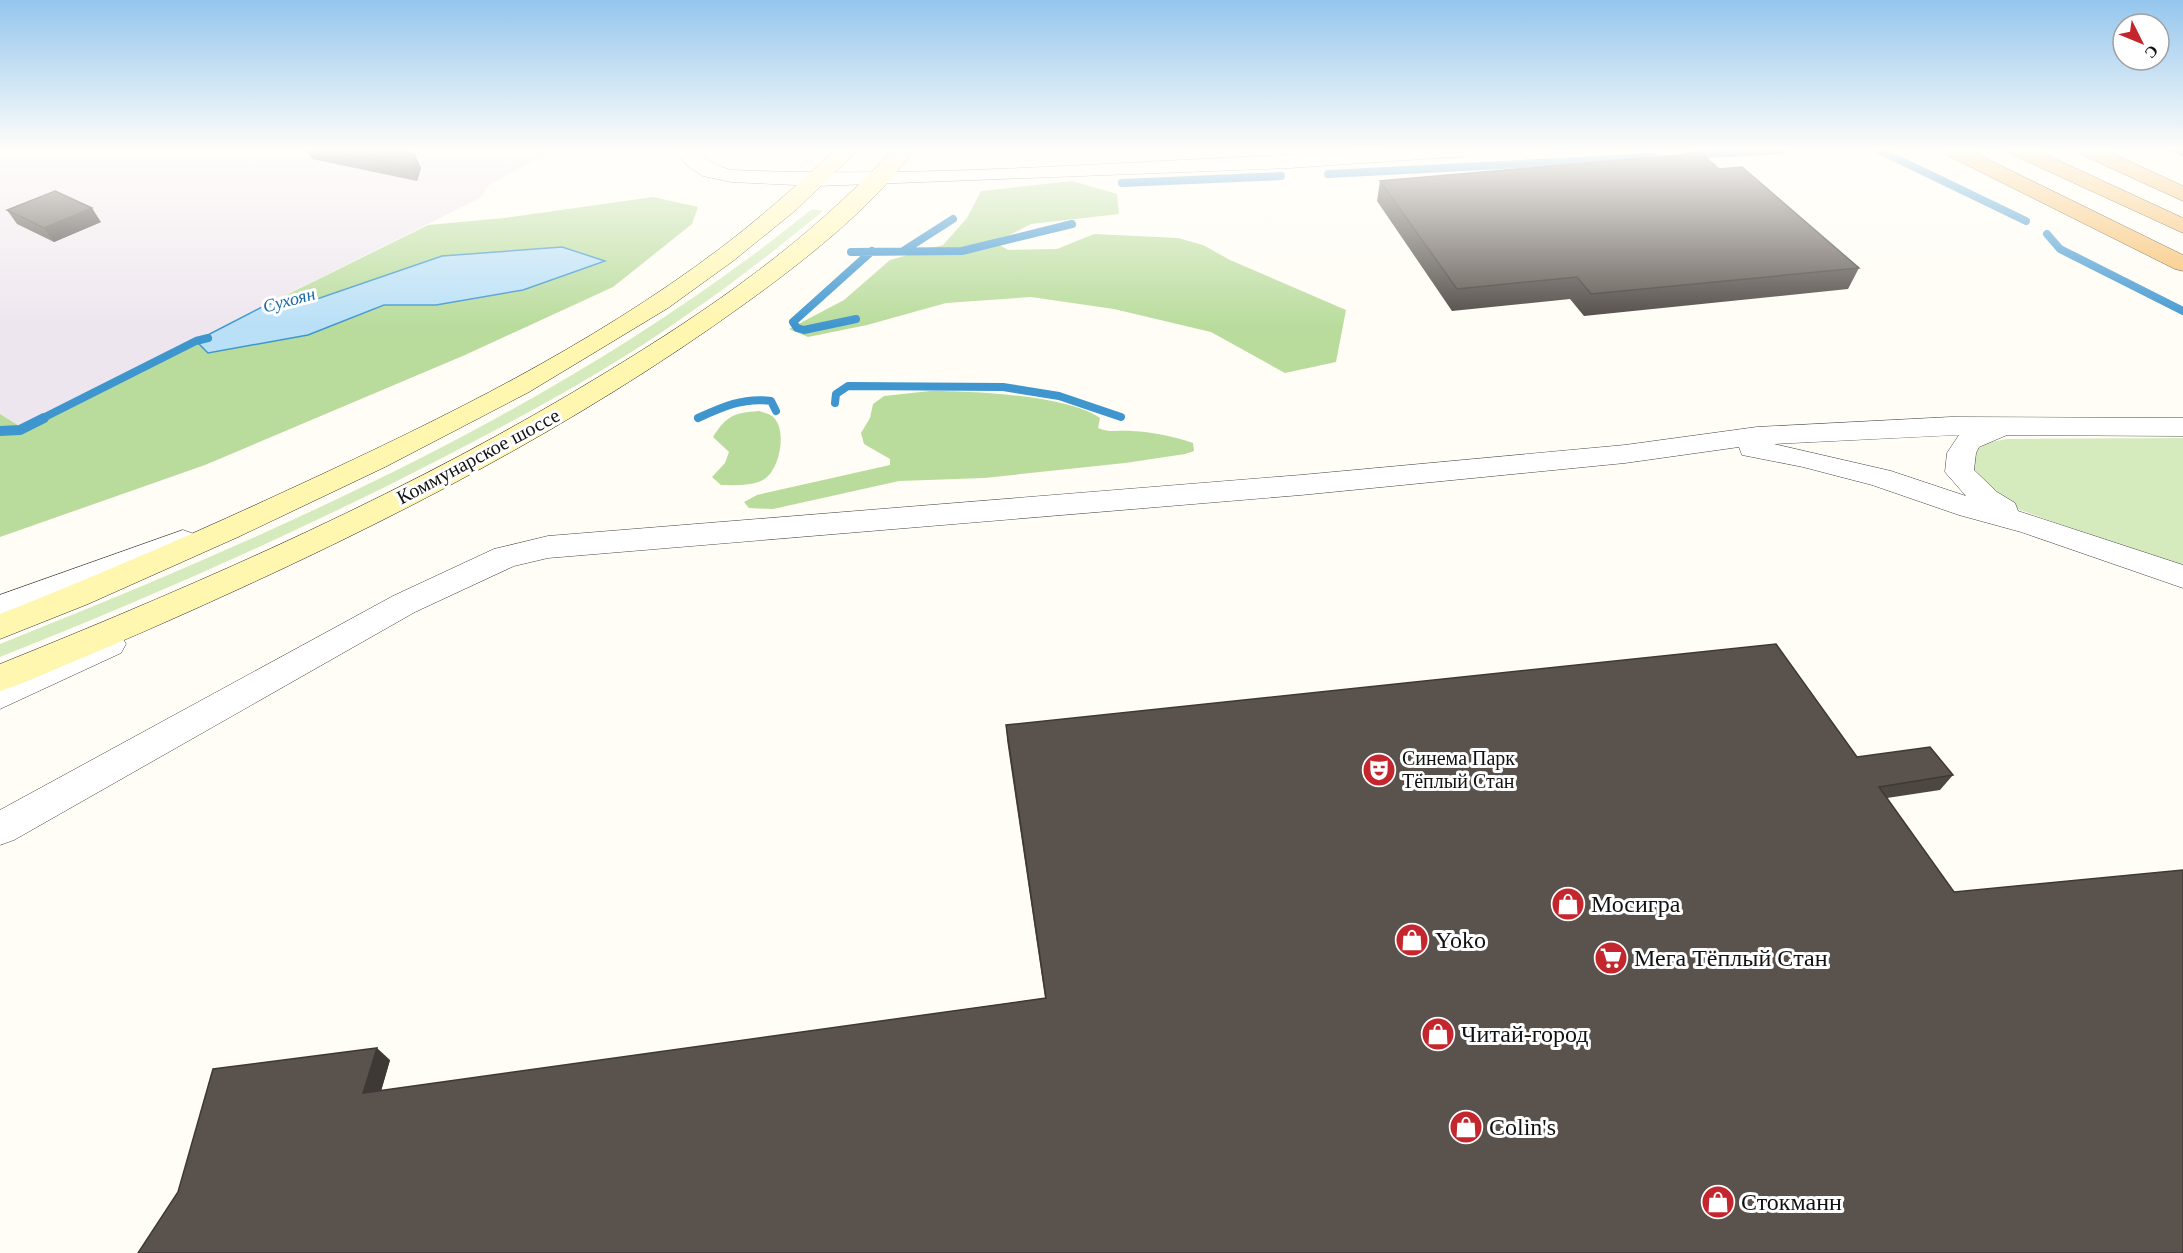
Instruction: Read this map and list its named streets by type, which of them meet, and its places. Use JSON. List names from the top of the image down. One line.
{"streets":{"main road":["Коммунарское шоссе"]},"water":["Сухоян"],"places":{"theatre":["Синема Парк Тёплый Стан"],"shop":["Мосигра","Yoko","Читай-город","Colin's","Стокманн"],"supermarket":["Мега Тёплый Cтан"]},"north":"bottom right"}
